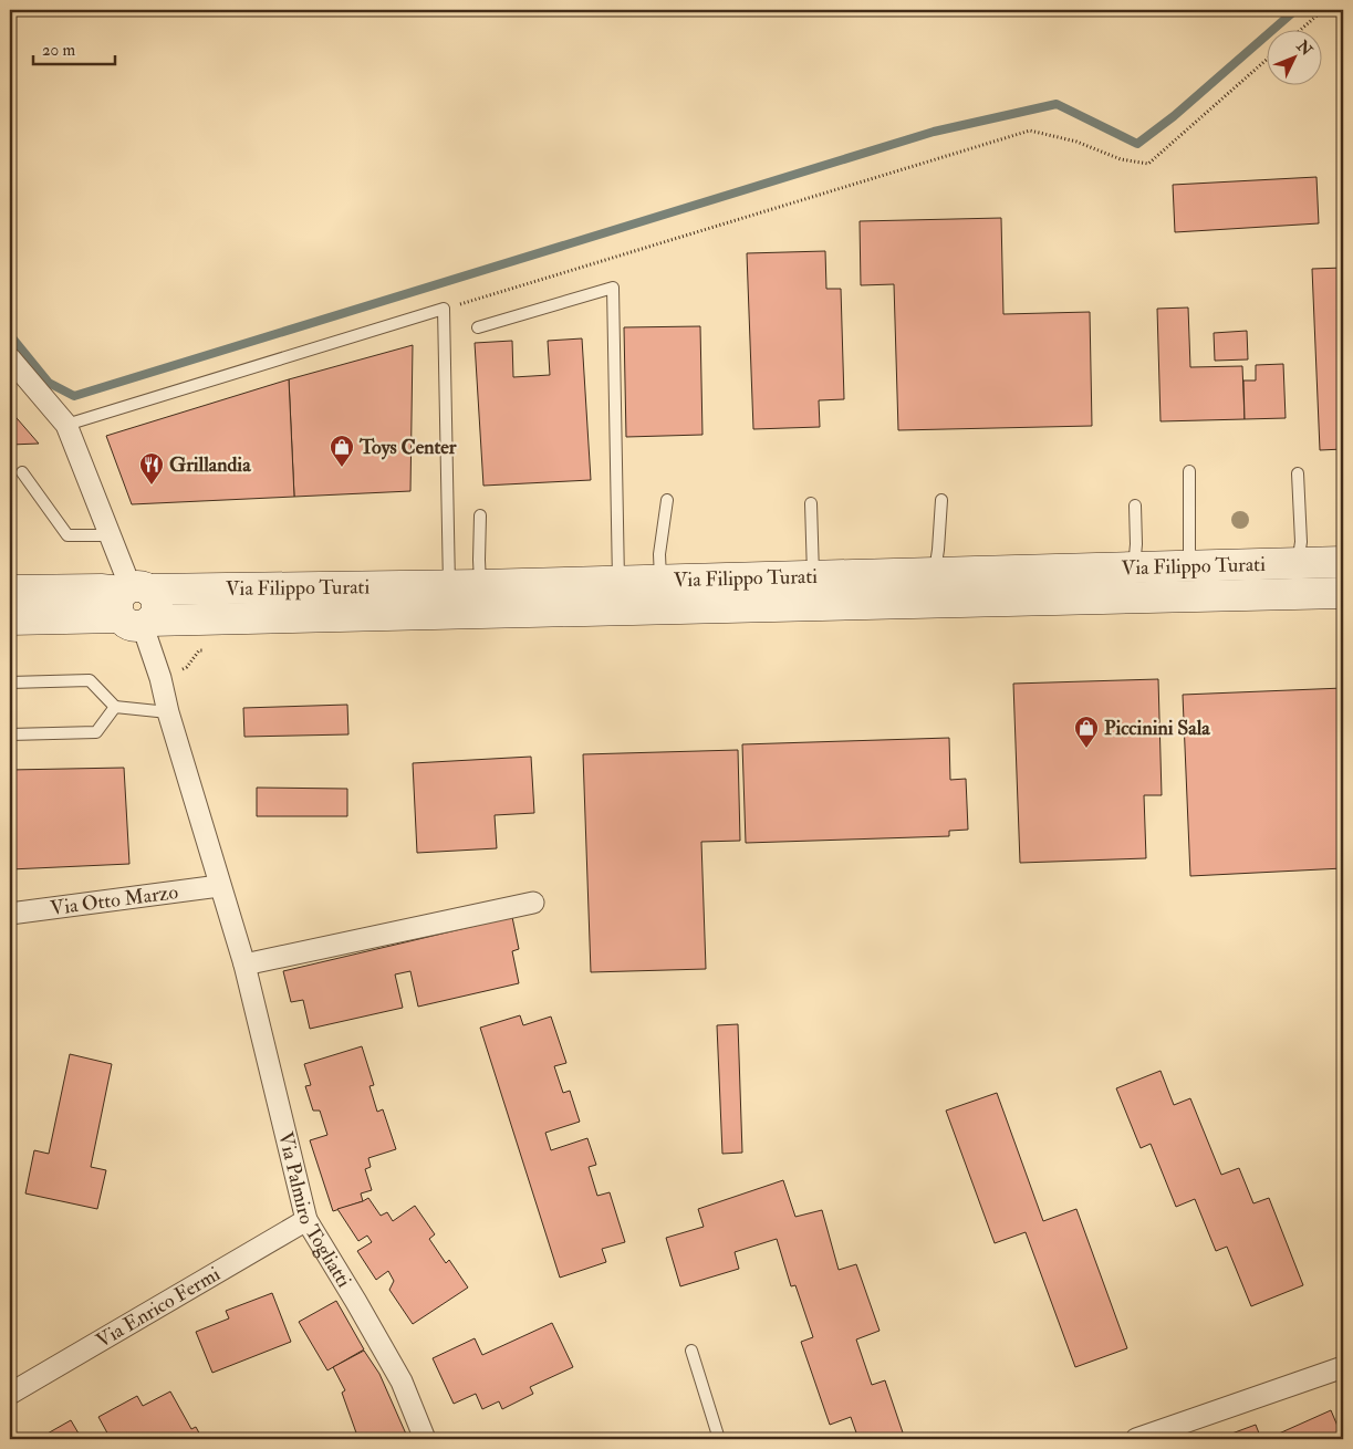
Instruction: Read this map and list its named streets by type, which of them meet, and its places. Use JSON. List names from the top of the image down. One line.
{"streets":{"main road":["Via Filippo Turati"],"street":["Via Otto Marzo","Via Palmiro Togliatti","Via Enrico Fermi"]},"crossings":[["Via Filippo Turati","Via Palmiro Togliatti"],["Via Otto Marzo","Via Palmiro Togliatti"],["Via Palmiro Togliatti","Via Enrico Fermi"]],"places":{"shop":["Toys Center","Piccinini Sala"],"restaurant":["Grillandia"]},"scale_bar":"20 m","north":"top right"}
